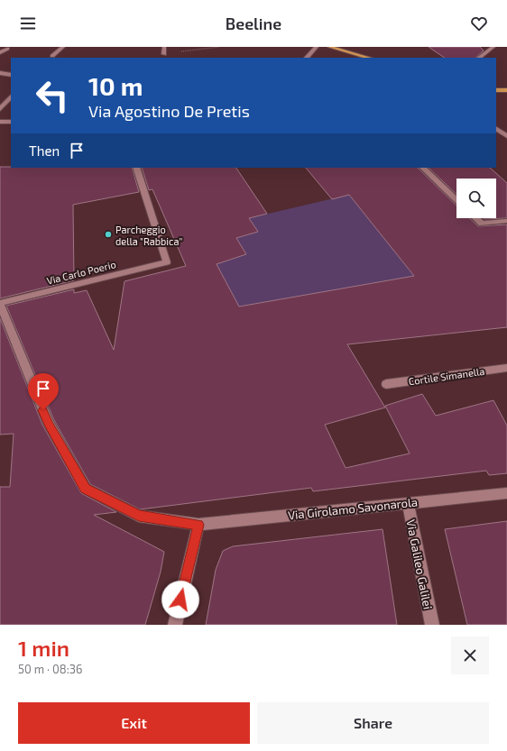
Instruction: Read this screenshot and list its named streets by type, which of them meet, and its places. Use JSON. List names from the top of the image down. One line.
{"streets":{"street":["Via Carlo Poerio","Cortile Simanella","Via Girolamo Savonarola","Via Galileo Galilei"]},"crossings":[["Via Carlo Poerio","Via Girolamo Savonarola"],["Via Girolamo Savonarola","Via Galileo Galilei"]],"places":["Parcheggio della \"Rabbica\""],"page":{"header":"Beeline","turn":["10 m","Via Agostino De Pretis"],"then":"Then","heading":["1 min","50 m · 08:36"],"buttons":["Exit","Share"]}}
